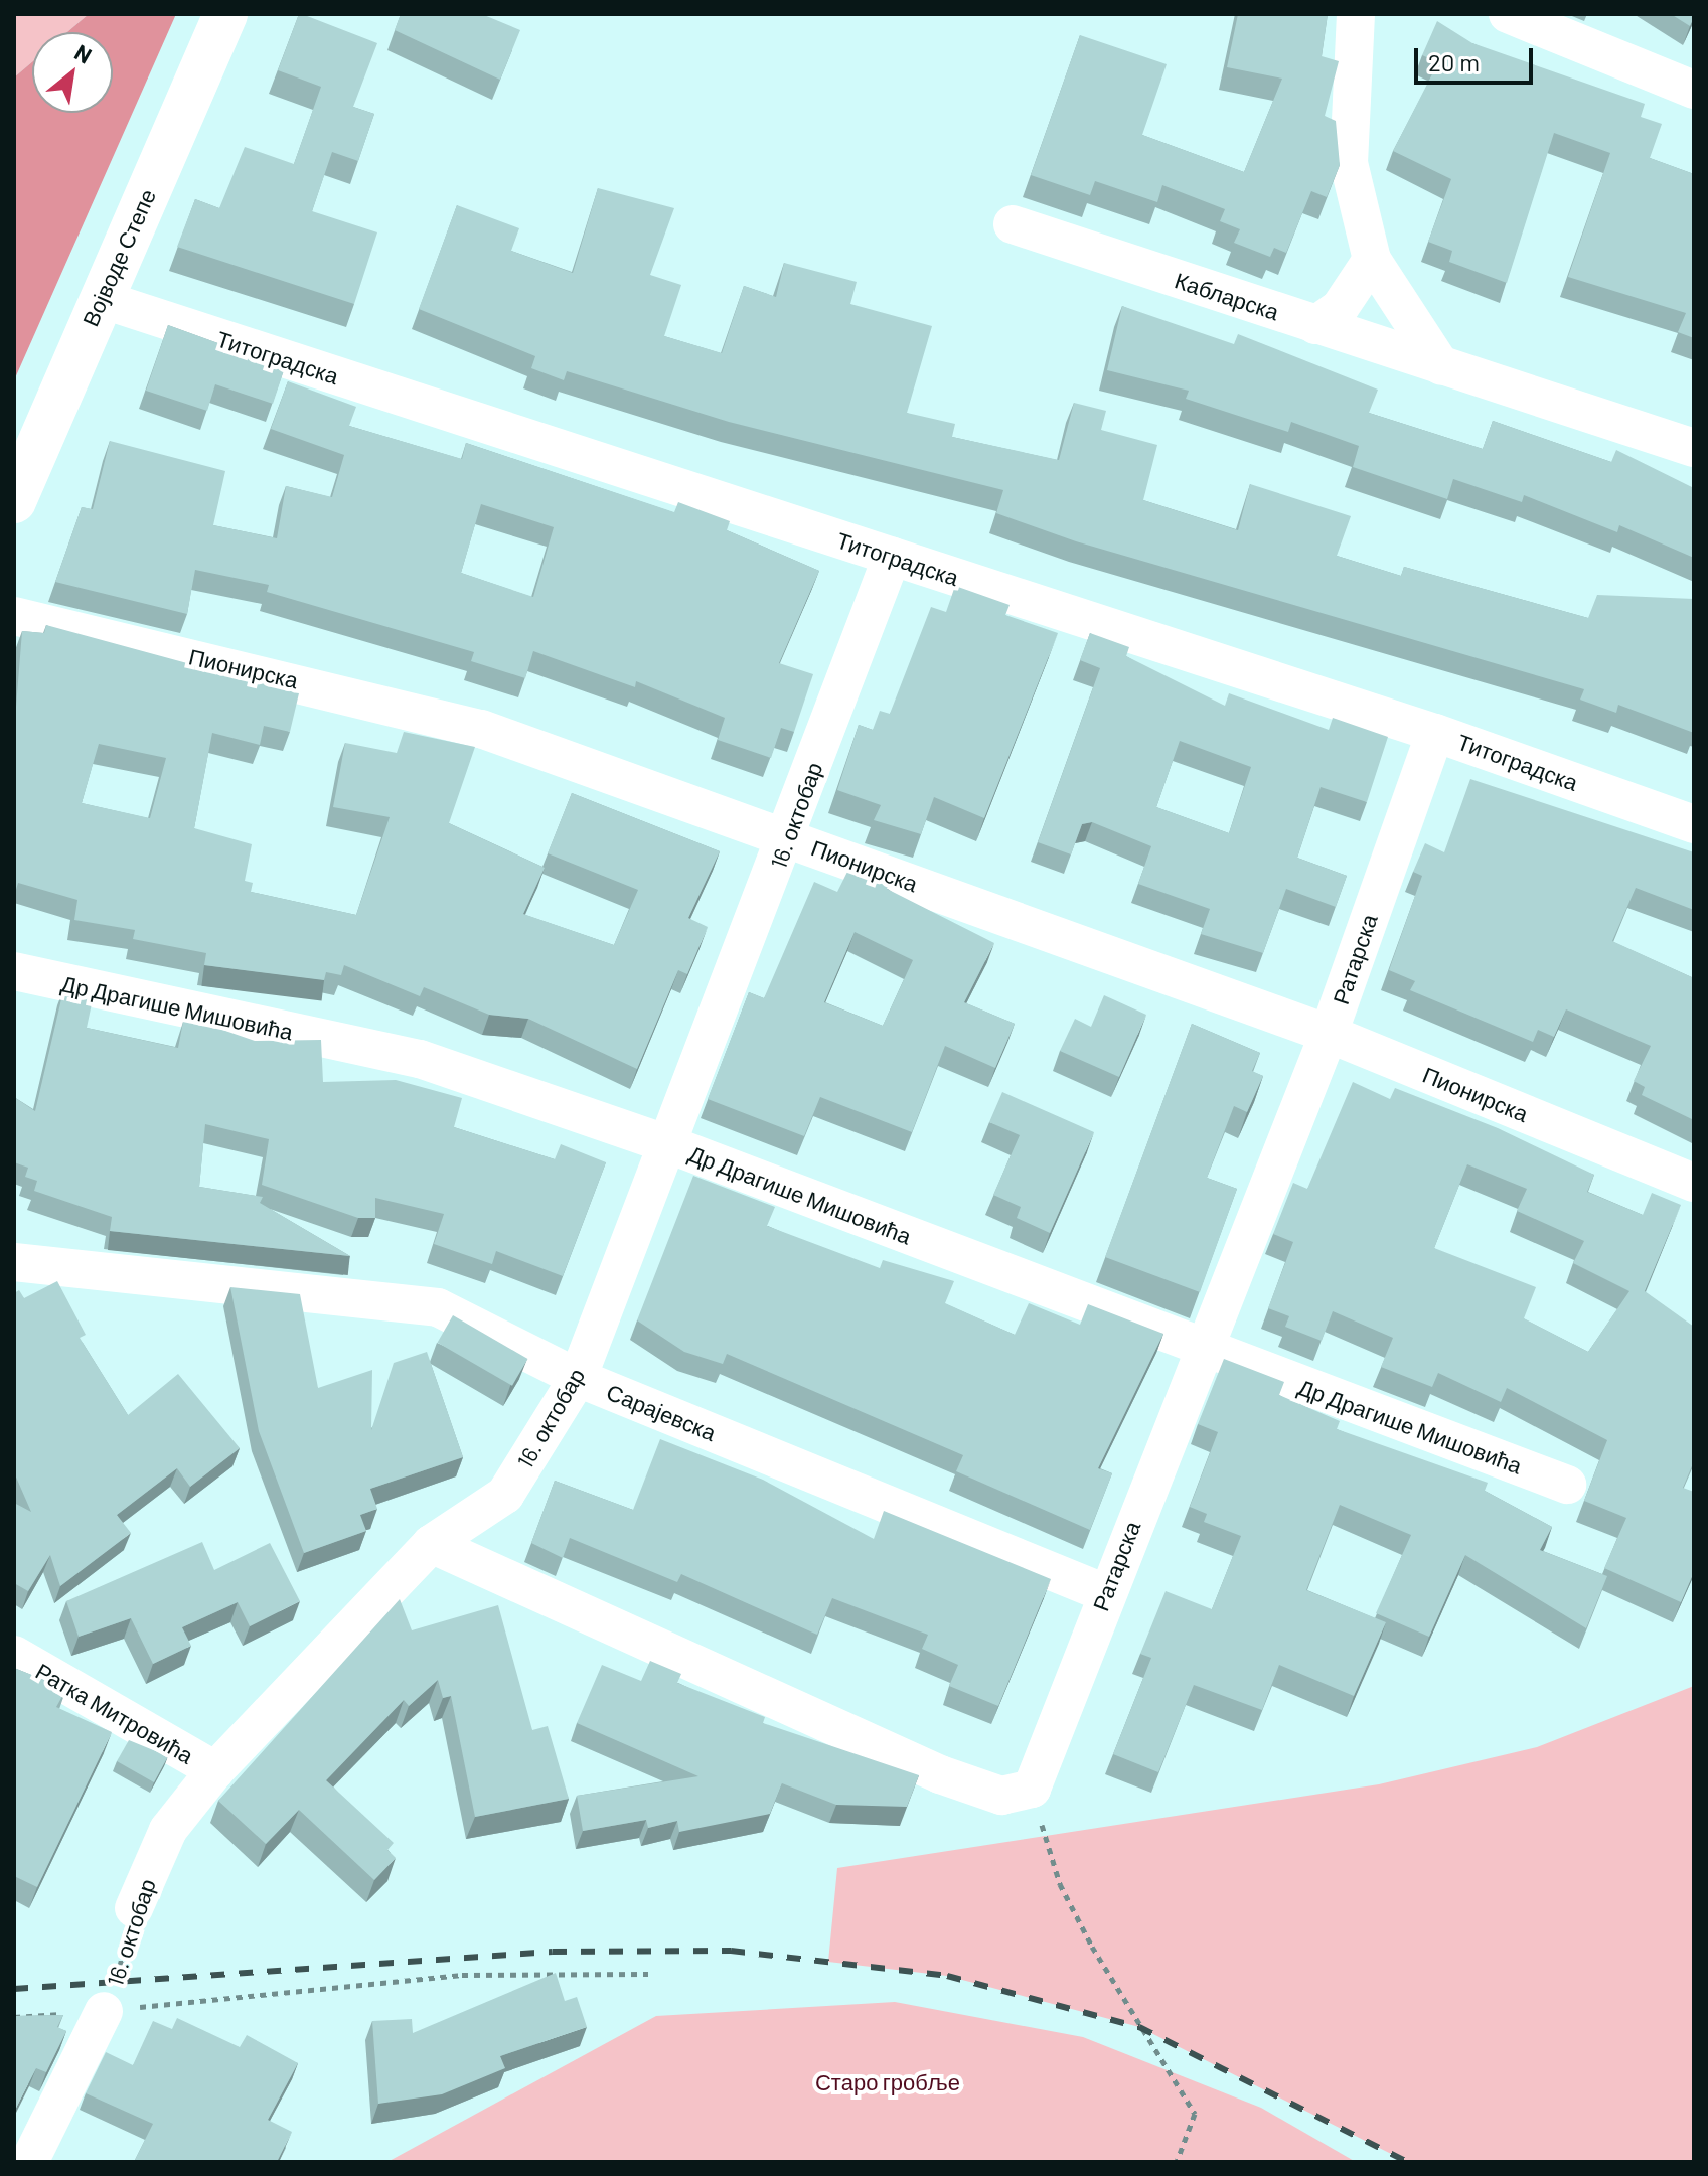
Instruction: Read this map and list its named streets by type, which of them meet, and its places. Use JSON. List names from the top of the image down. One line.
{"streets":{"street":["Војводе Степе","Кабларска","Титоградска","Пионирска","16. октобар","Ратарска","Др Драгише Мишовића","Сарајевска","Ратка Митровића"]},"crossings":[["Војводе Степе","Титоградска"],["Титоградска","16. октобар"],["Титоградска","Ратарска"],["Пионирска","16. октобар"],["Пионирска","Ратарска"],["16. октобар","Др Драгише Мишовића"],["16. октобар","Сарајевска"],["16. октобар","Ратка Митровића"],["Ратарска","Др Драгише Мишовића"],["Ратарска","Сарајевска"]],"parks":["Старо гробље"],"scale_bar":"20 m","north":"top right"}
